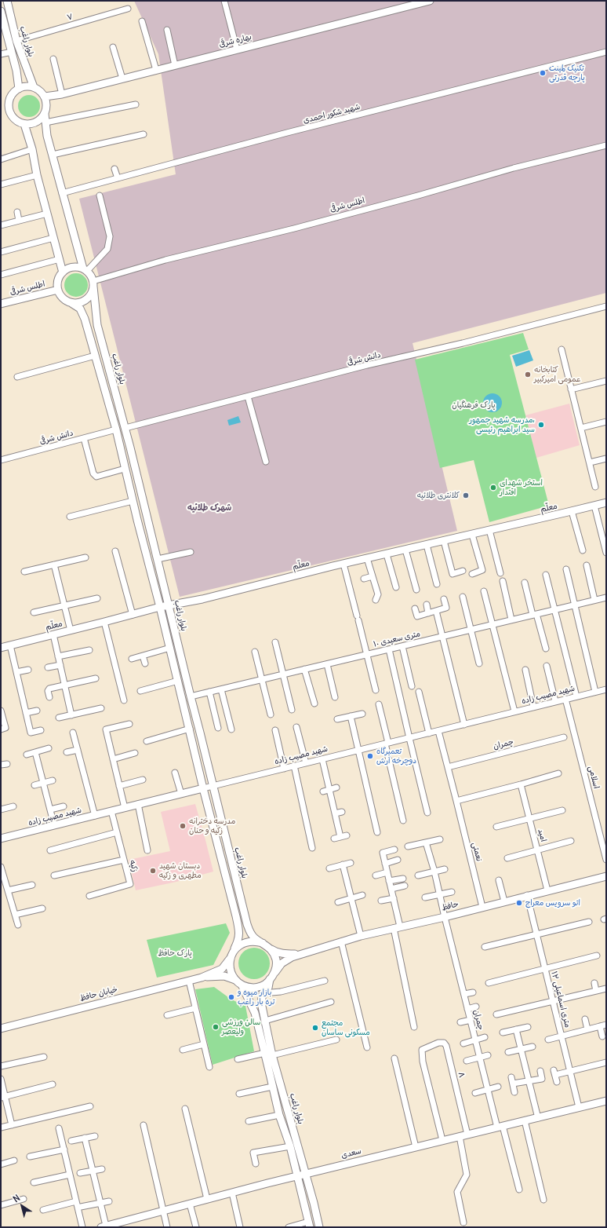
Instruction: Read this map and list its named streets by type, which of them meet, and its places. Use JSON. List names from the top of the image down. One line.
{"streets":{"street":["۷","بهاره شرقی","بلوار راغب","شهید شکور احمدی","اطلس شرقی","دانش شرقی","معلّم","۱۰ متری سعیدی","شهید مصیب زاده","چمران","اسلامی","امید","نعمتی","زکیه","حافظ","خیابان حافظ","۱۲ متری اسماعیلی","۸","سعدی"]},"crossings":[["۷","بلوار راغب"],["بهاره شرقی","بلوار راغب"],["بلوار راغب","اطلس شرقی"],["بلوار راغب","دانش شرقی"],["بلوار راغب","معلّم"],["بلوار راغب","۱۰ متری سعیدی"],["بلوار راغب","شهید مصیب زاده"],["بلوار راغب","حافظ"],["بلوار راغب","خیابان حافظ"],["بلوار راغب","سعدی"],["شهید مصیب زاده","اسلامی"],["شهید مصیب زاده","نعمتی"],["شهید مصیب زاده","زکیه"],["چمران","نعمتی"],["چمران","حافظ"],["چمران","سعدی"],["امید","حافظ"],["نعمتی","حافظ"],["حافظ","خیابان حافظ"],["حافظ","۱۲ متری اسماعیلی"],["۱۲ متری اسماعیلی","سعدی"],["۸","سعدی"]],"districts":["شهرک طلائیه"],"parks":["پارک فرهنگیان","پارک حافظ"],"places":["تکنیک لمینت پارچه قدرتی","کتابخانه عمومی امیرکبیر","مدرسه شهید جمهور، سید ابراهیم رئیسی","استخر شهدای اقتدار","کلانتری طلائیه","تعمیرگاه دوچرخه آرش","مدرسه دخترانه زکیه و حنان","دبستان شهید مطهری و زکیه","اتو سرویس معراج","بازار میوه و تره بار راغب","سالن ورزشی ولیعصر","مجتمع مسکونی ساسان"],"north":"top left"}
